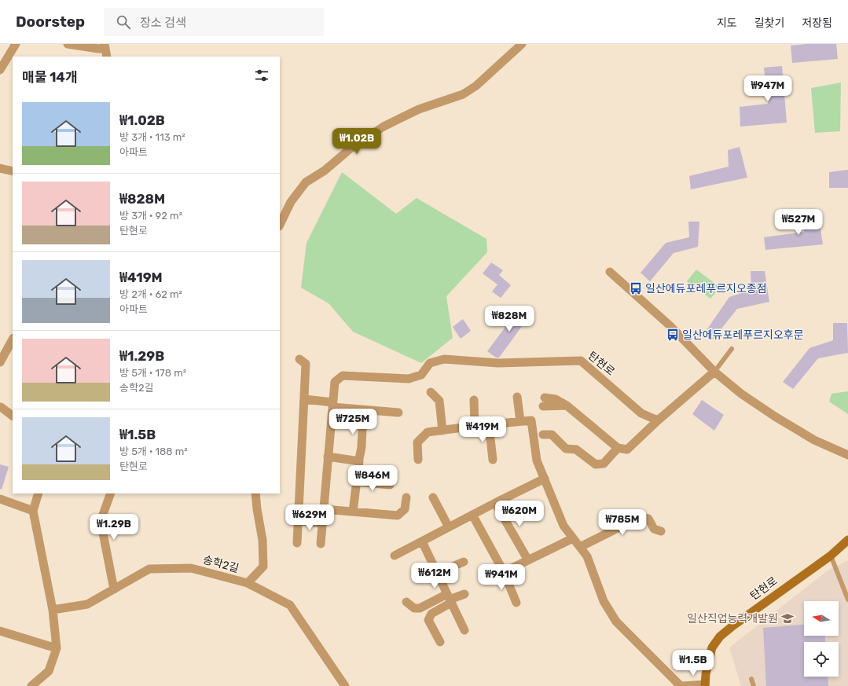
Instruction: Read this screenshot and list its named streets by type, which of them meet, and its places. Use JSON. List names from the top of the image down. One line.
{"streets":{"main road":["탄현로"],"street":["송학2길"]},"places":{"bus stop":["일산에듀포레푸르지오종점","일산에듀포레푸르지오후문"],"school or university":["일산직업능력개발원"]},"north":"left","page":{"header":"Doorstep","search":"장소 검색","nav":["지도","길찾기","저장됨"],"heading":"매물 14개","price":["₩947M","₩1.02B","₩527M","₩828M","₩725M","₩419M","₩846M","₩620M","₩629M","₩785M","₩1.29B","₩612M","₩941M","₩1.5B"],"list":[{"name":"₩1.02B","note":"방 3개 · 113 m² · 아파트"},{"name":"₩828M","note":"방 3개 · 92 m² · 탄현로"},{"name":"₩419M","note":"방 2개 · 62 m² · 아파트"},{"name":"₩1.29B","note":"방 5개 · 178 m² · 송학2길"},{"name":"₩1.5B","note":"방 5개 · 188 m² · 탄현로"}]}}
